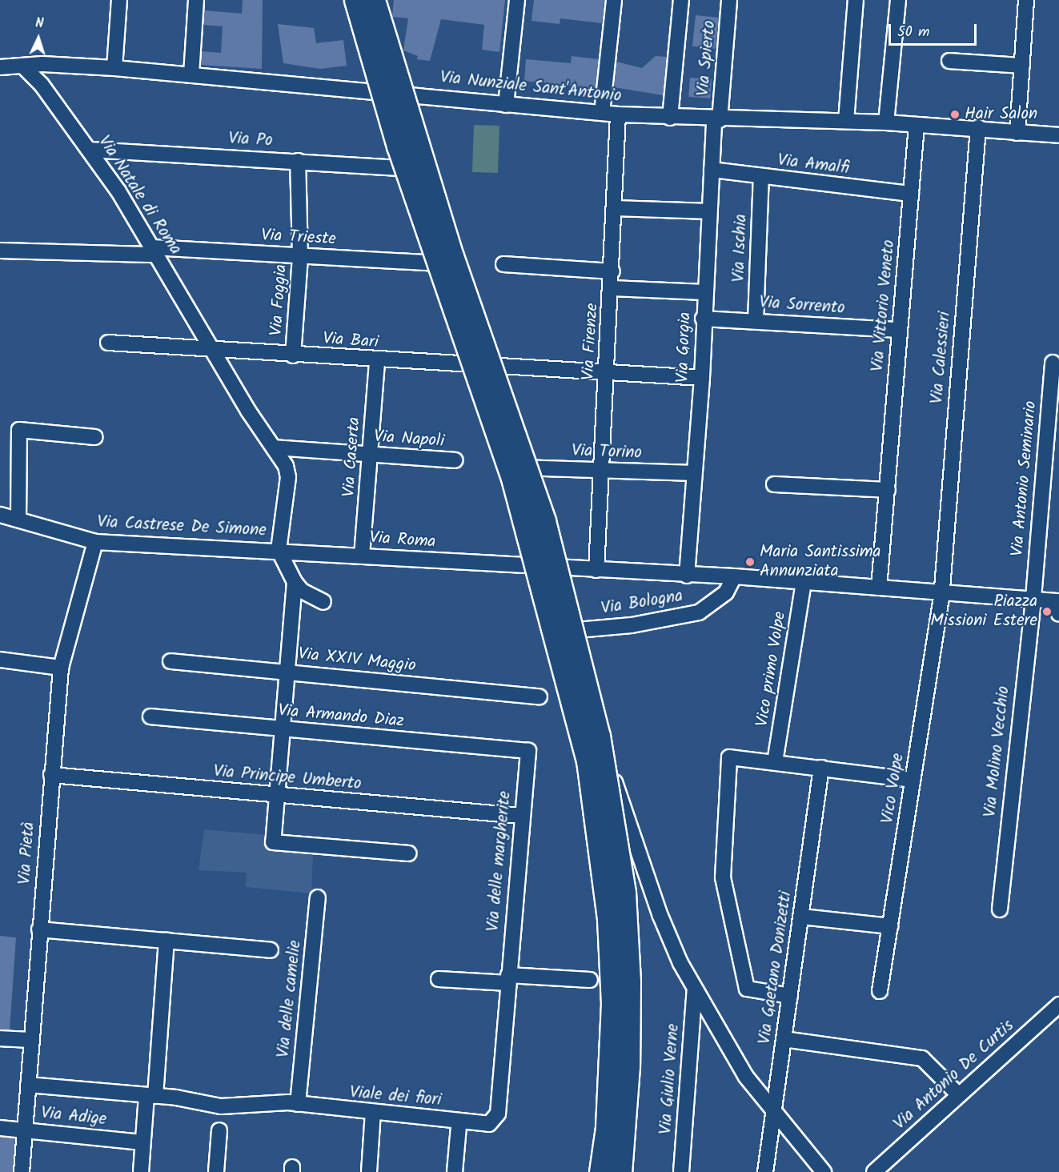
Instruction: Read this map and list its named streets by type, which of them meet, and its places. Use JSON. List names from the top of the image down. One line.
{"streets":{"street":["Via Spierto","Via Nunziale Sant'Antonio","Via Po","Via Amalfi","Via Natale di Roma","Via Trieste","Via Ischia","Via Foggia","Via Sorrento","Via Vittorio Veneto","Via Bari","Via Firenze","Via Gorgia","Via Calessieri","Via Napoli","Via Torino","Via Caserta","Via Antonio Seminario","Via Castrese De Simone","Via Roma","Via Bologna","Via XXIV Maggio","Vico primo Volpe","Via Armando Diaz","Via Molino Vecchio","Via Principe Umberto","Vico Volpe","Via Pietà","Via delle margherite","Via Gaetano Donizetti","Via delle camelie","Via Antonio De Curtis","Via Giulio Verne","Viale dei fiori","Via Adige"]},"crossings":[["Via Spierto","Via Nunziale Sant'Antonio"],["Via Spierto","Via Gorgia"],["Via Nunziale Sant'Antonio","Via Natale di Roma"],["Via Nunziale Sant'Antonio","Via Vittorio Veneto"],["Via Nunziale Sant'Antonio","Via Firenze"],["Via Nunziale Sant'Antonio","Via Gorgia"],["Via Nunziale Sant'Antonio","Via Calessieri"],["Via Po","Via Natale di Roma"],["Via Po","Via Foggia"],["Via Amalfi","Via Ischia"],["Via Amalfi","Via Vittorio Veneto"],["Via Amalfi","Via Gorgia"],["Via Natale di Roma","Via Trieste"],["Via Natale di Roma","Via Bari"],["Via Natale di Roma","Via Napoli"],["Via Natale di Roma","Via Castrese De Simone"],["Via Natale di Roma","Via Roma"],["Via Trieste","Via Foggia"],["Via Ischia","Via Sorrento"],["Via Foggia","Via Bari"],["Via Sorrento","Via Vittorio Veneto"],["Via Sorrento","Via Gorgia"],["Via Vittorio Veneto","Via Roma"],["Via Bari","Via Firenze"],["Via Bari","Via Gorgia"],["Via Bari","Via Caserta"],["Via Firenze","Via Torino"],["Via Firenze","Via Roma"],["Via Gorgia","Via Torino"],["Via Gorgia","Via Roma"],["Via Calessieri","Via Roma"],["Via Calessieri","Vico Volpe"],["Via Napoli","Via Caserta"],["Via Caserta","Via Roma"],["Via Antonio Seminario","Via Roma"],["Via Antonio Seminario","Via Molino Vecchio"],["Via Castrese De Simone","Via Roma"],["Via Castrese De Simone","Via Pietà"],["Via Roma","Via Bologna"],["Via Roma","Vico primo Volpe"],["Via Roma","Via Molino Vecchio"],["Via Roma","Vico Volpe"],["Via Armando Diaz","Via delle margherite"],["Via Principe Umberto","Via Pietà"],["Via Principe Umberto","Via delle margherite"],["Via Pietà","Via Adige"],["Via delle margherite","Viale dei fiori"],["Via delle camelie","Viale dei fiori"]],"places":["Hair Salon","Maria Santissima Annunziata","Piazza Missioni Estere"],"scale_bar":"50 m","north":"top"}
